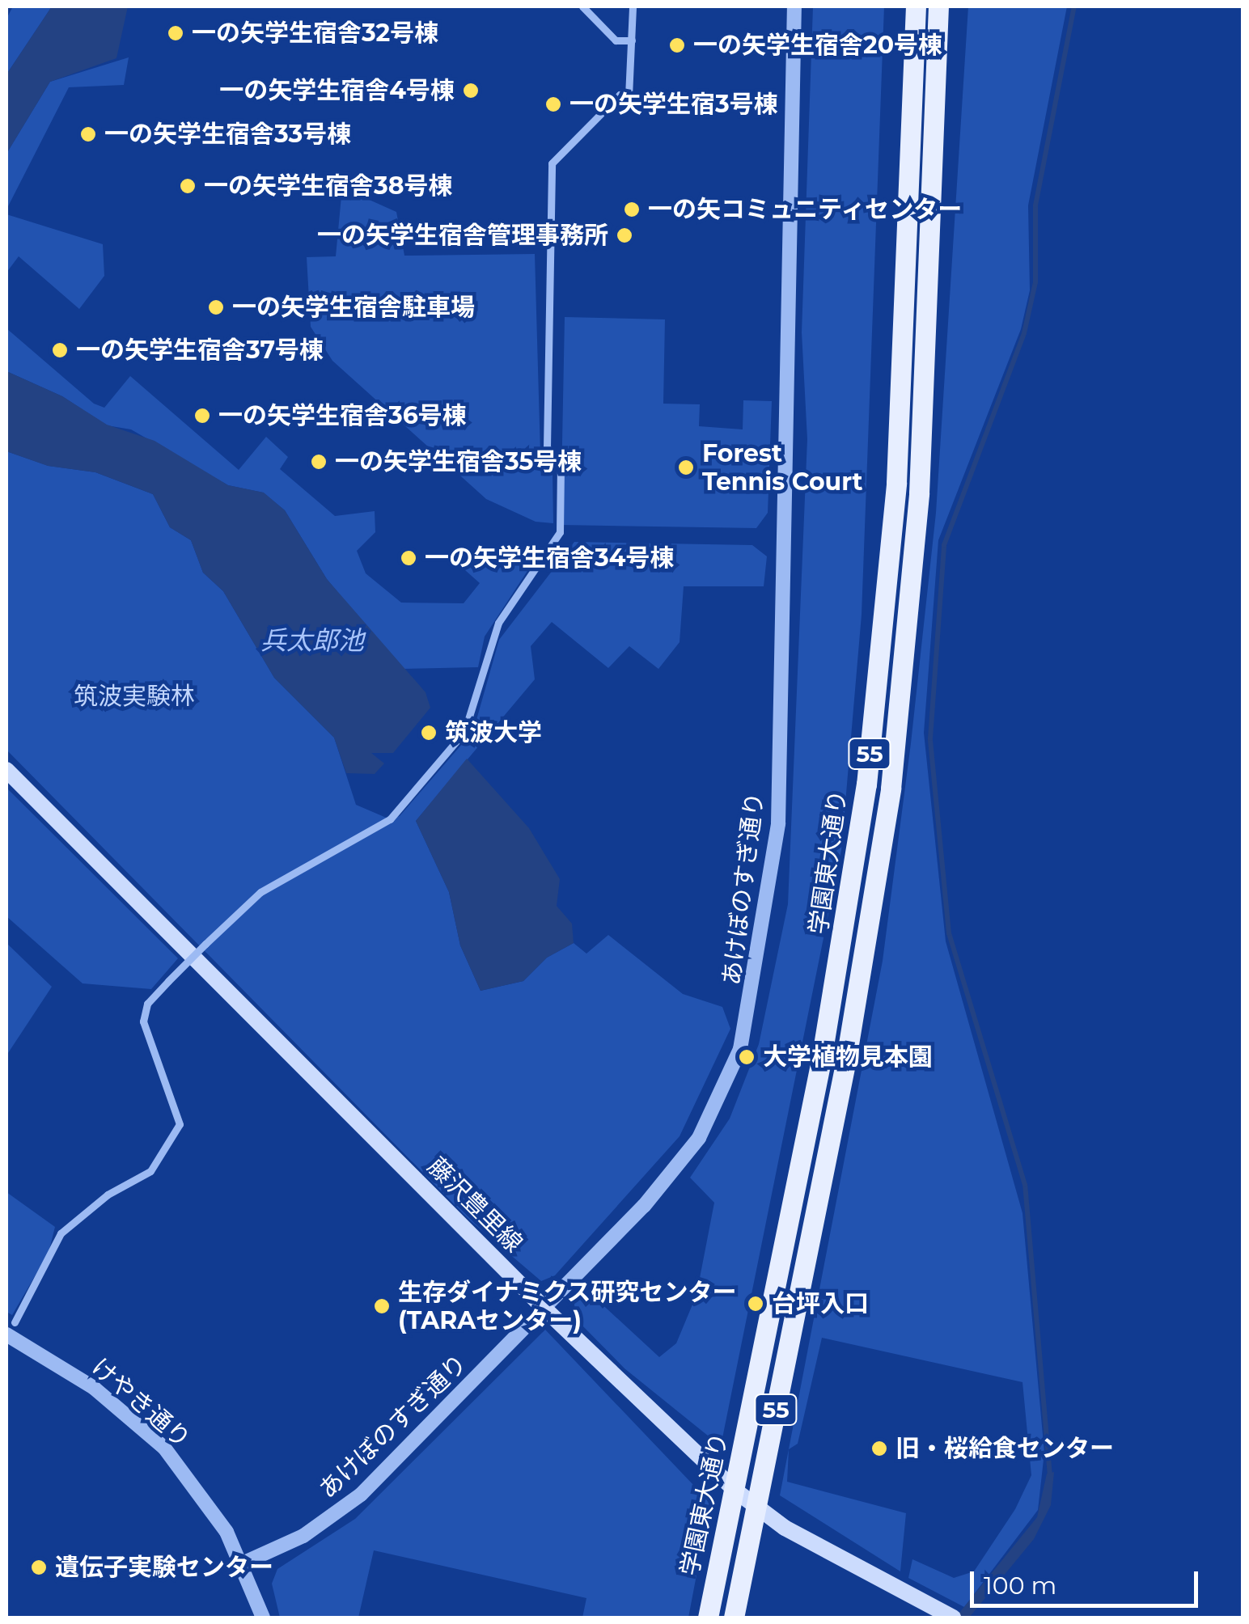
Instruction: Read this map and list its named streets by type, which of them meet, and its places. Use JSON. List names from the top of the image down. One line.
{"streets":{"main road":["55","学園東大通り","藤沢豊里線"],"street":["あけぼのすぎ通り","けやき通り"]},"crossings":[["学園東大通り","藤沢豊里線"],["あけぼのすぎ通り","藤沢豊里線"],["あけぼのすぎ通り","けやき通り"]],"water":["兵太郎池"],"parks":["筑波実験林"],"places":["一の矢学生宿舎32号棟","一の矢学生宿舎20号棟","一の矢学生宿舎4号棟","一の矢学生宿3号棟","一の矢学生宿舎33号棟","一の矢学生宿舎38号棟","一の矢コミュニティセンター","一の矢学生宿舎管理事務所","一の矢学生宿舎駐車場","一の矢学生宿舎37号棟","一の矢学生宿舎36号棟","一の矢学生宿舎35号棟","Forest Tennis Court","一の矢学生宿舎34号棟","筑波大学","大学植物見本園","台坪入口","生存ダイナミクス研究センター (TARAセンター)","旧・桜給食センター","遺伝子実験センター"],"scale_bar":"100 m"}
